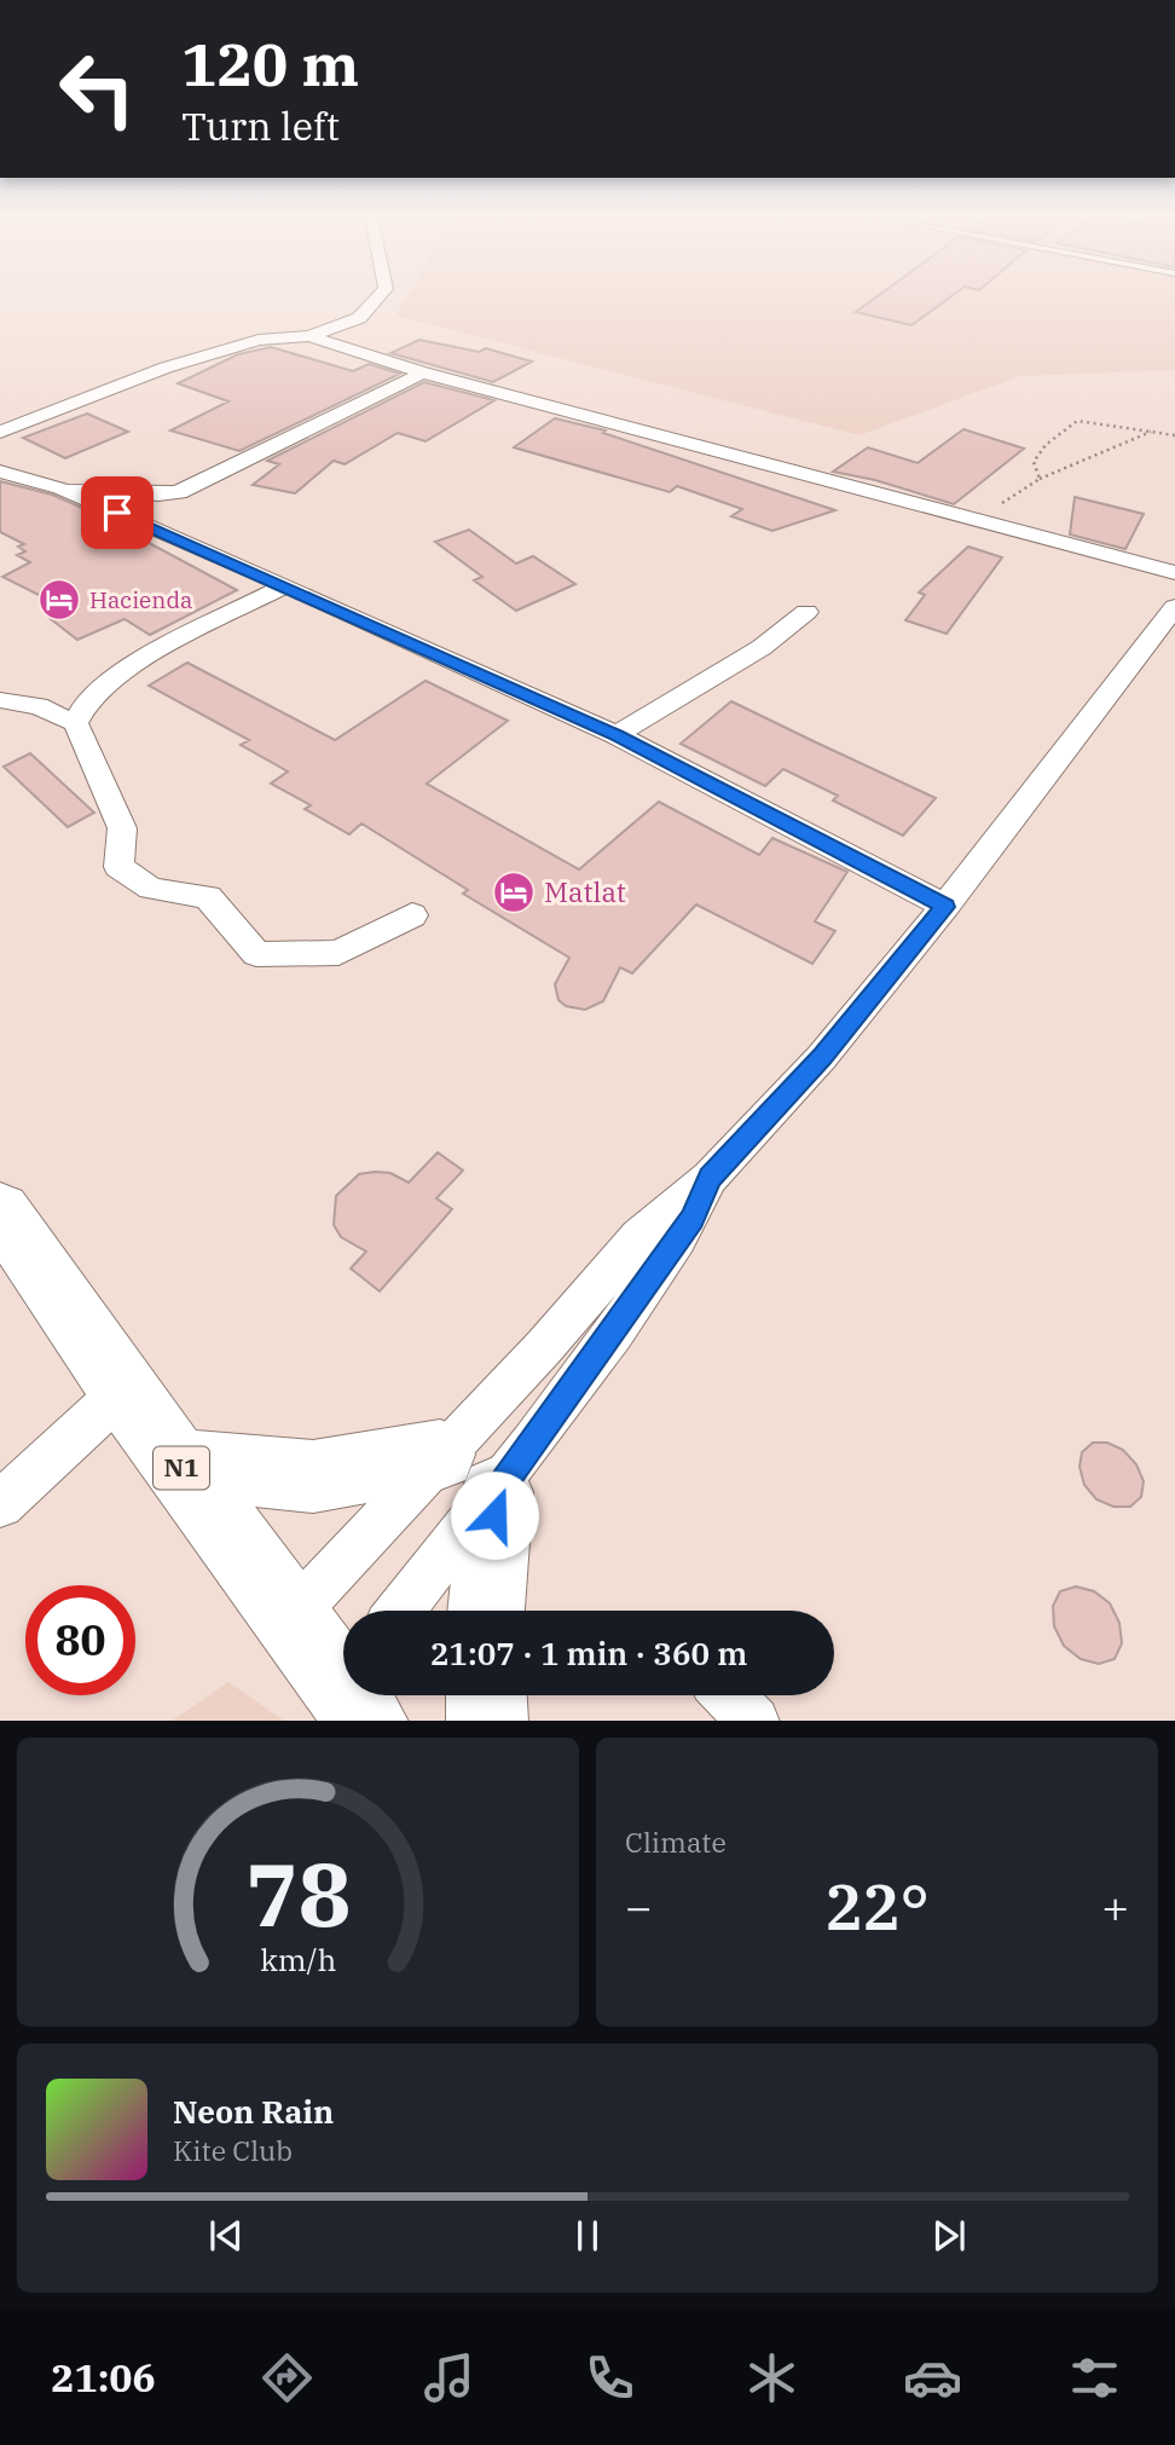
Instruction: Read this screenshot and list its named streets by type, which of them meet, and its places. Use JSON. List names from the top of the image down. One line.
{"streets":{"highway":["N1"]},"places":{"hotel":["Hacienda","Matlat"]},"page":{"turn":["120 m","Turn left"],"limit":"80","trip":"21:07 · 1 min · 360 m","tile":"Climate","heat":["−","22°","+"],"song":["Neon Rain","Kite Club"],"tabs":"21:06","gauge":["78","km/h"]}}
